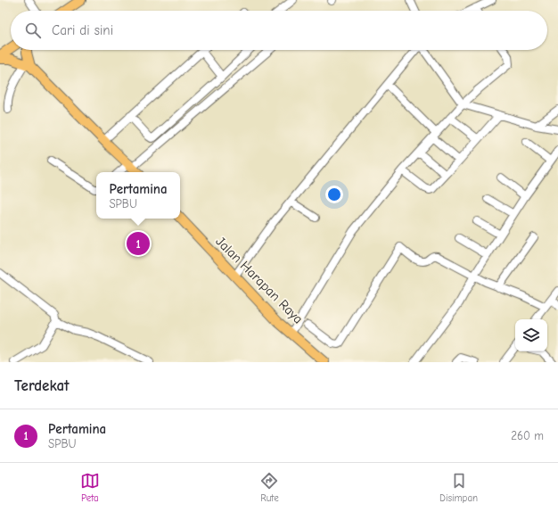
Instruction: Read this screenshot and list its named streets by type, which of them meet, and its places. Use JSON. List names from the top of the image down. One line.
{"streets":{"main road":["Jalan Harapan Raya"]},"page":{"search":"Cari di sini","popup":["Pertamina","SPBU"],"pins":"1","heading":"Terdekat","list":[{"mark":"1","name":"Pertamina","note":"SPBU","value":"260 m"}],"nav":["Peta","Rute","Disimpan"]}}
